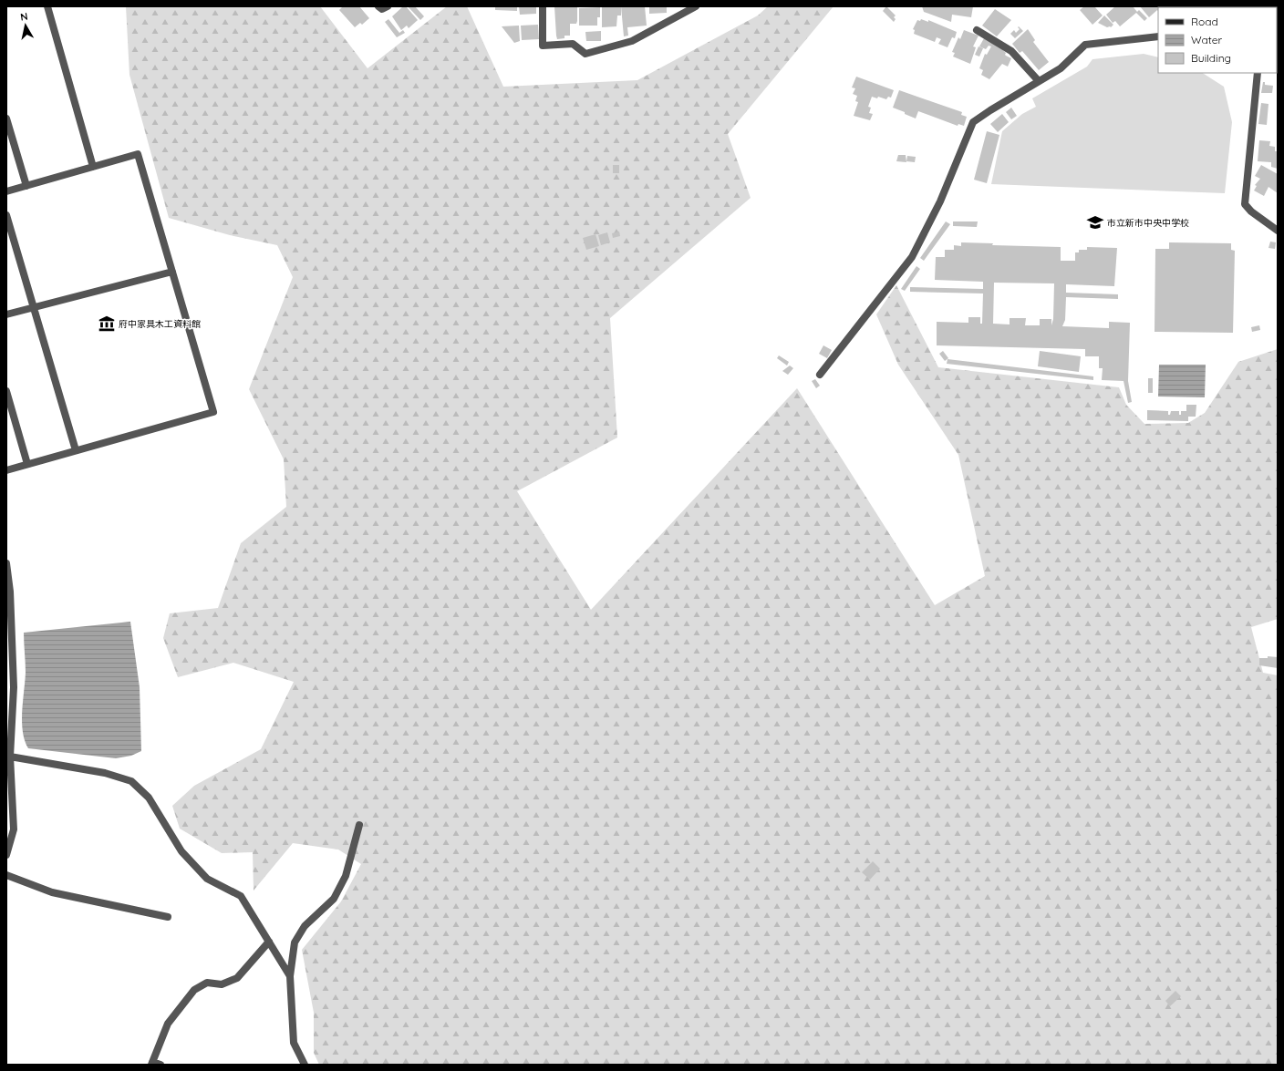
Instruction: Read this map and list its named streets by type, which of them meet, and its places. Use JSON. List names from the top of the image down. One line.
{"places":{"school or university":["市立新市中央中学校"],"museum":["府中家具木工資料館"]},"legend":["Road","Water","Building"],"north":"top"}
